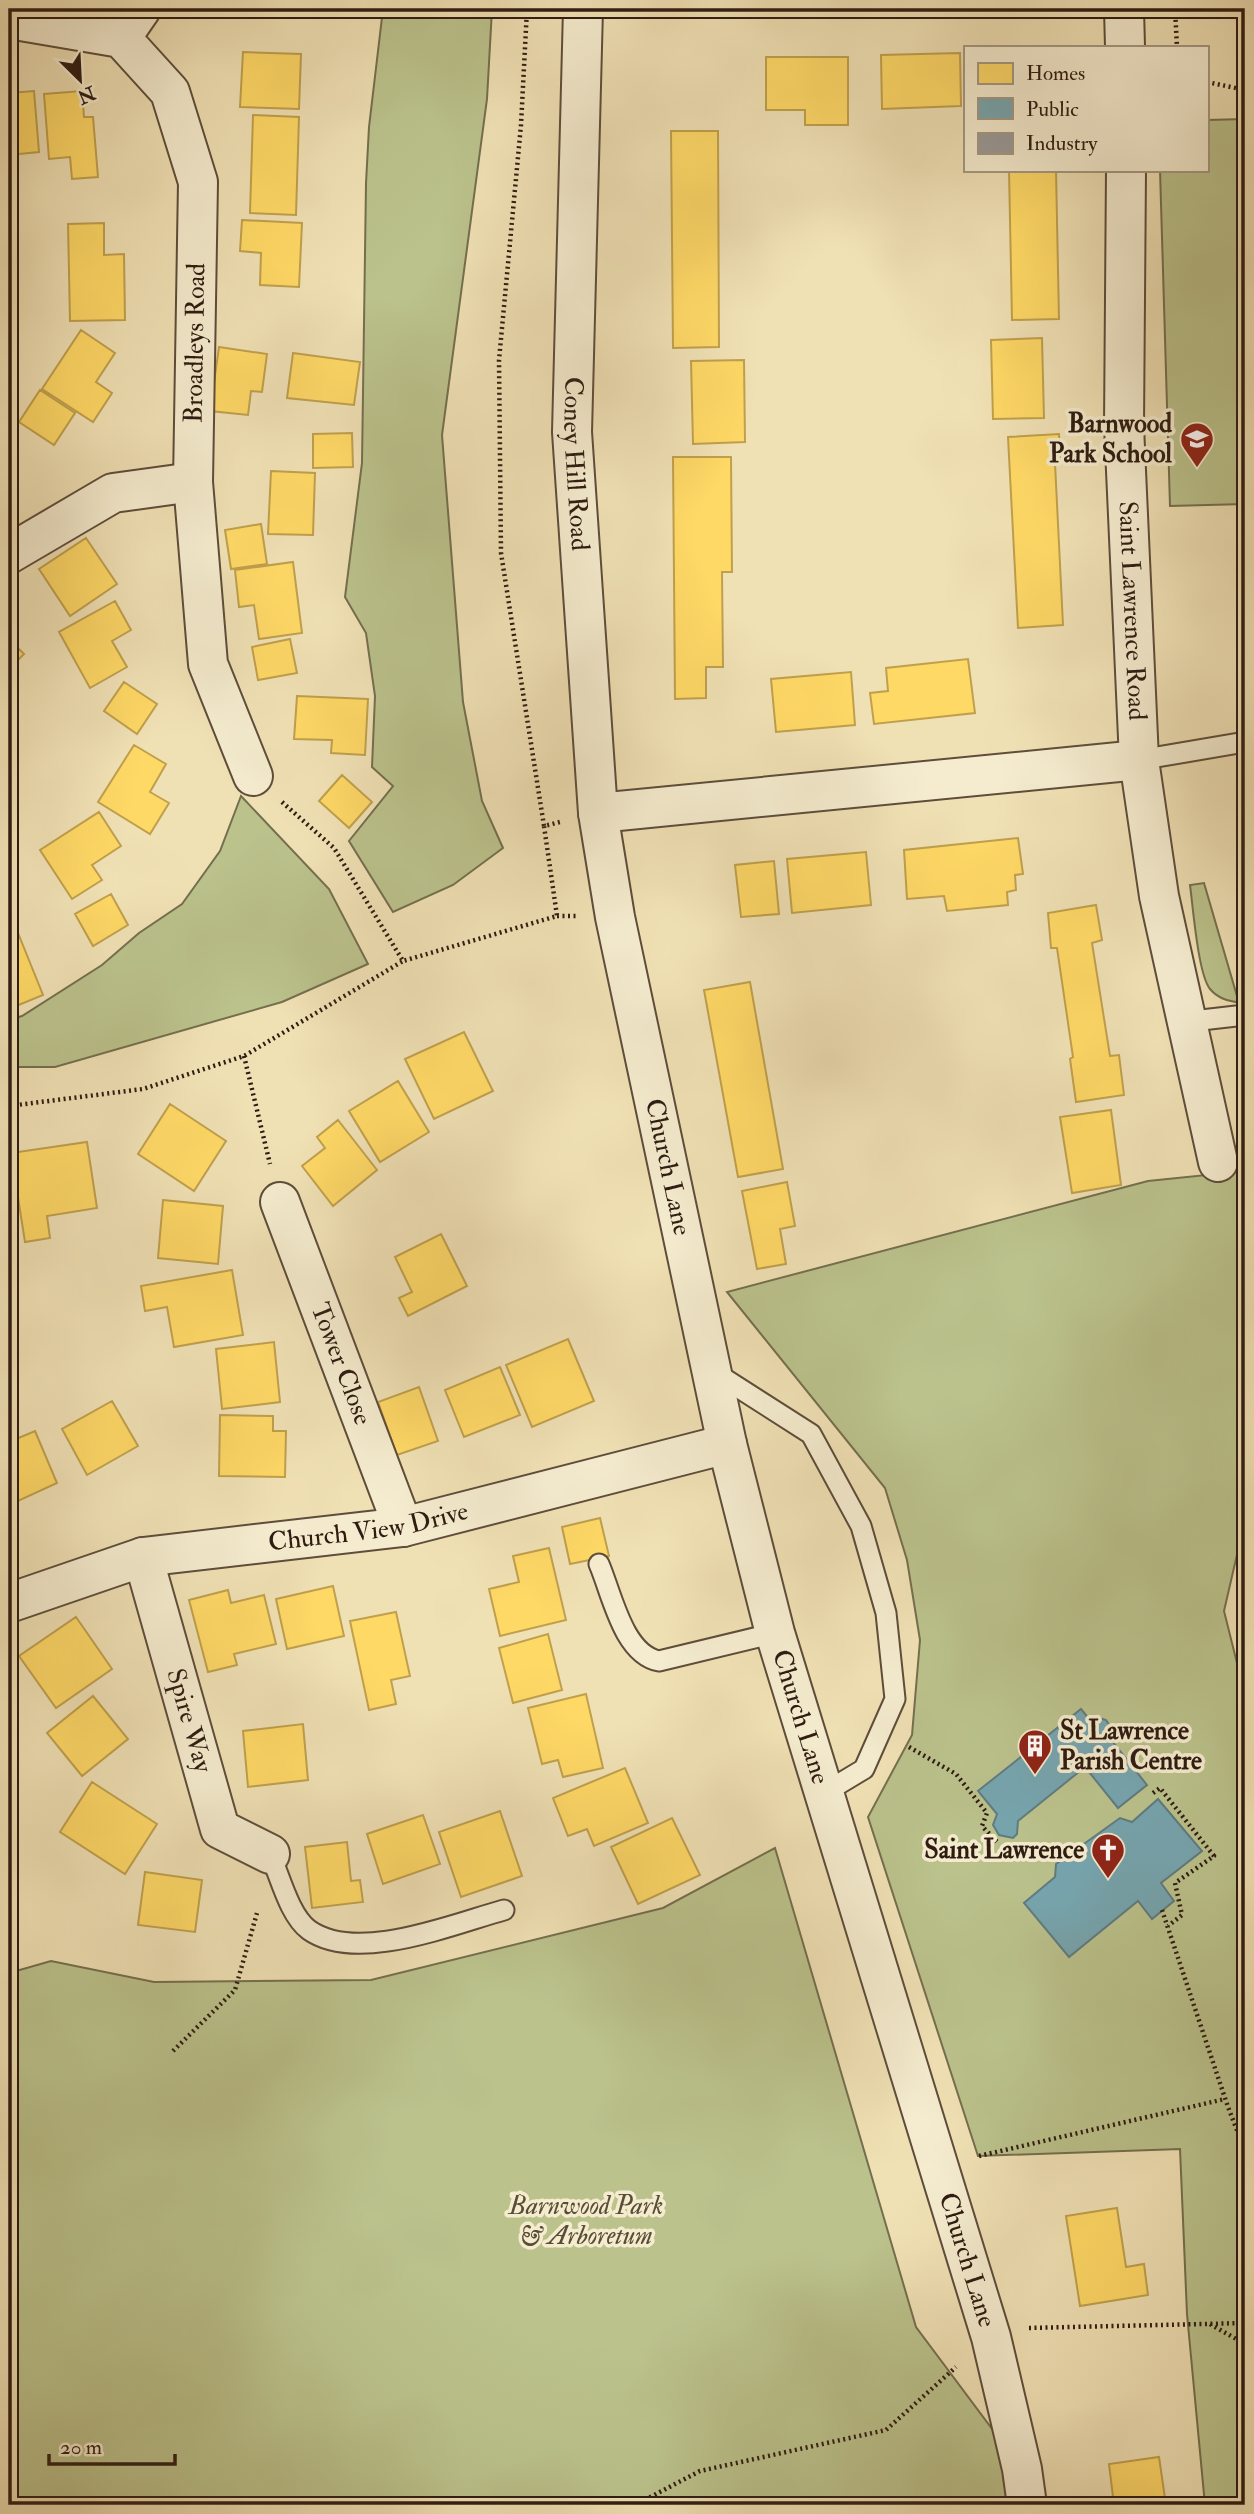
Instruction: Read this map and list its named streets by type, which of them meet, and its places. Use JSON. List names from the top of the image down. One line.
{"streets":{"street":["Broadleys Road","Coney Hill Road","Saint Lawrence Road","Church Lane","Tower Close","Church View Drive","Spire Way"]},"crossings":[["Coney Hill Road","Saint Lawrence Road"],["Coney Hill Road","Church Lane"],["Church Lane","Church View Drive"],["Tower Close","Church View Drive"],["Church View Drive","Spire Way"]],"parks":["Barnwood Park & Arboretum"],"places":{"school or university":["Barnwood Park School"],"building":["St Lawrence Parish Centre"],"church":["Saint Lawrence"]},"legend":["Homes","Public","Industry"],"scale_bar":"20 m","north":"bottom right"}
